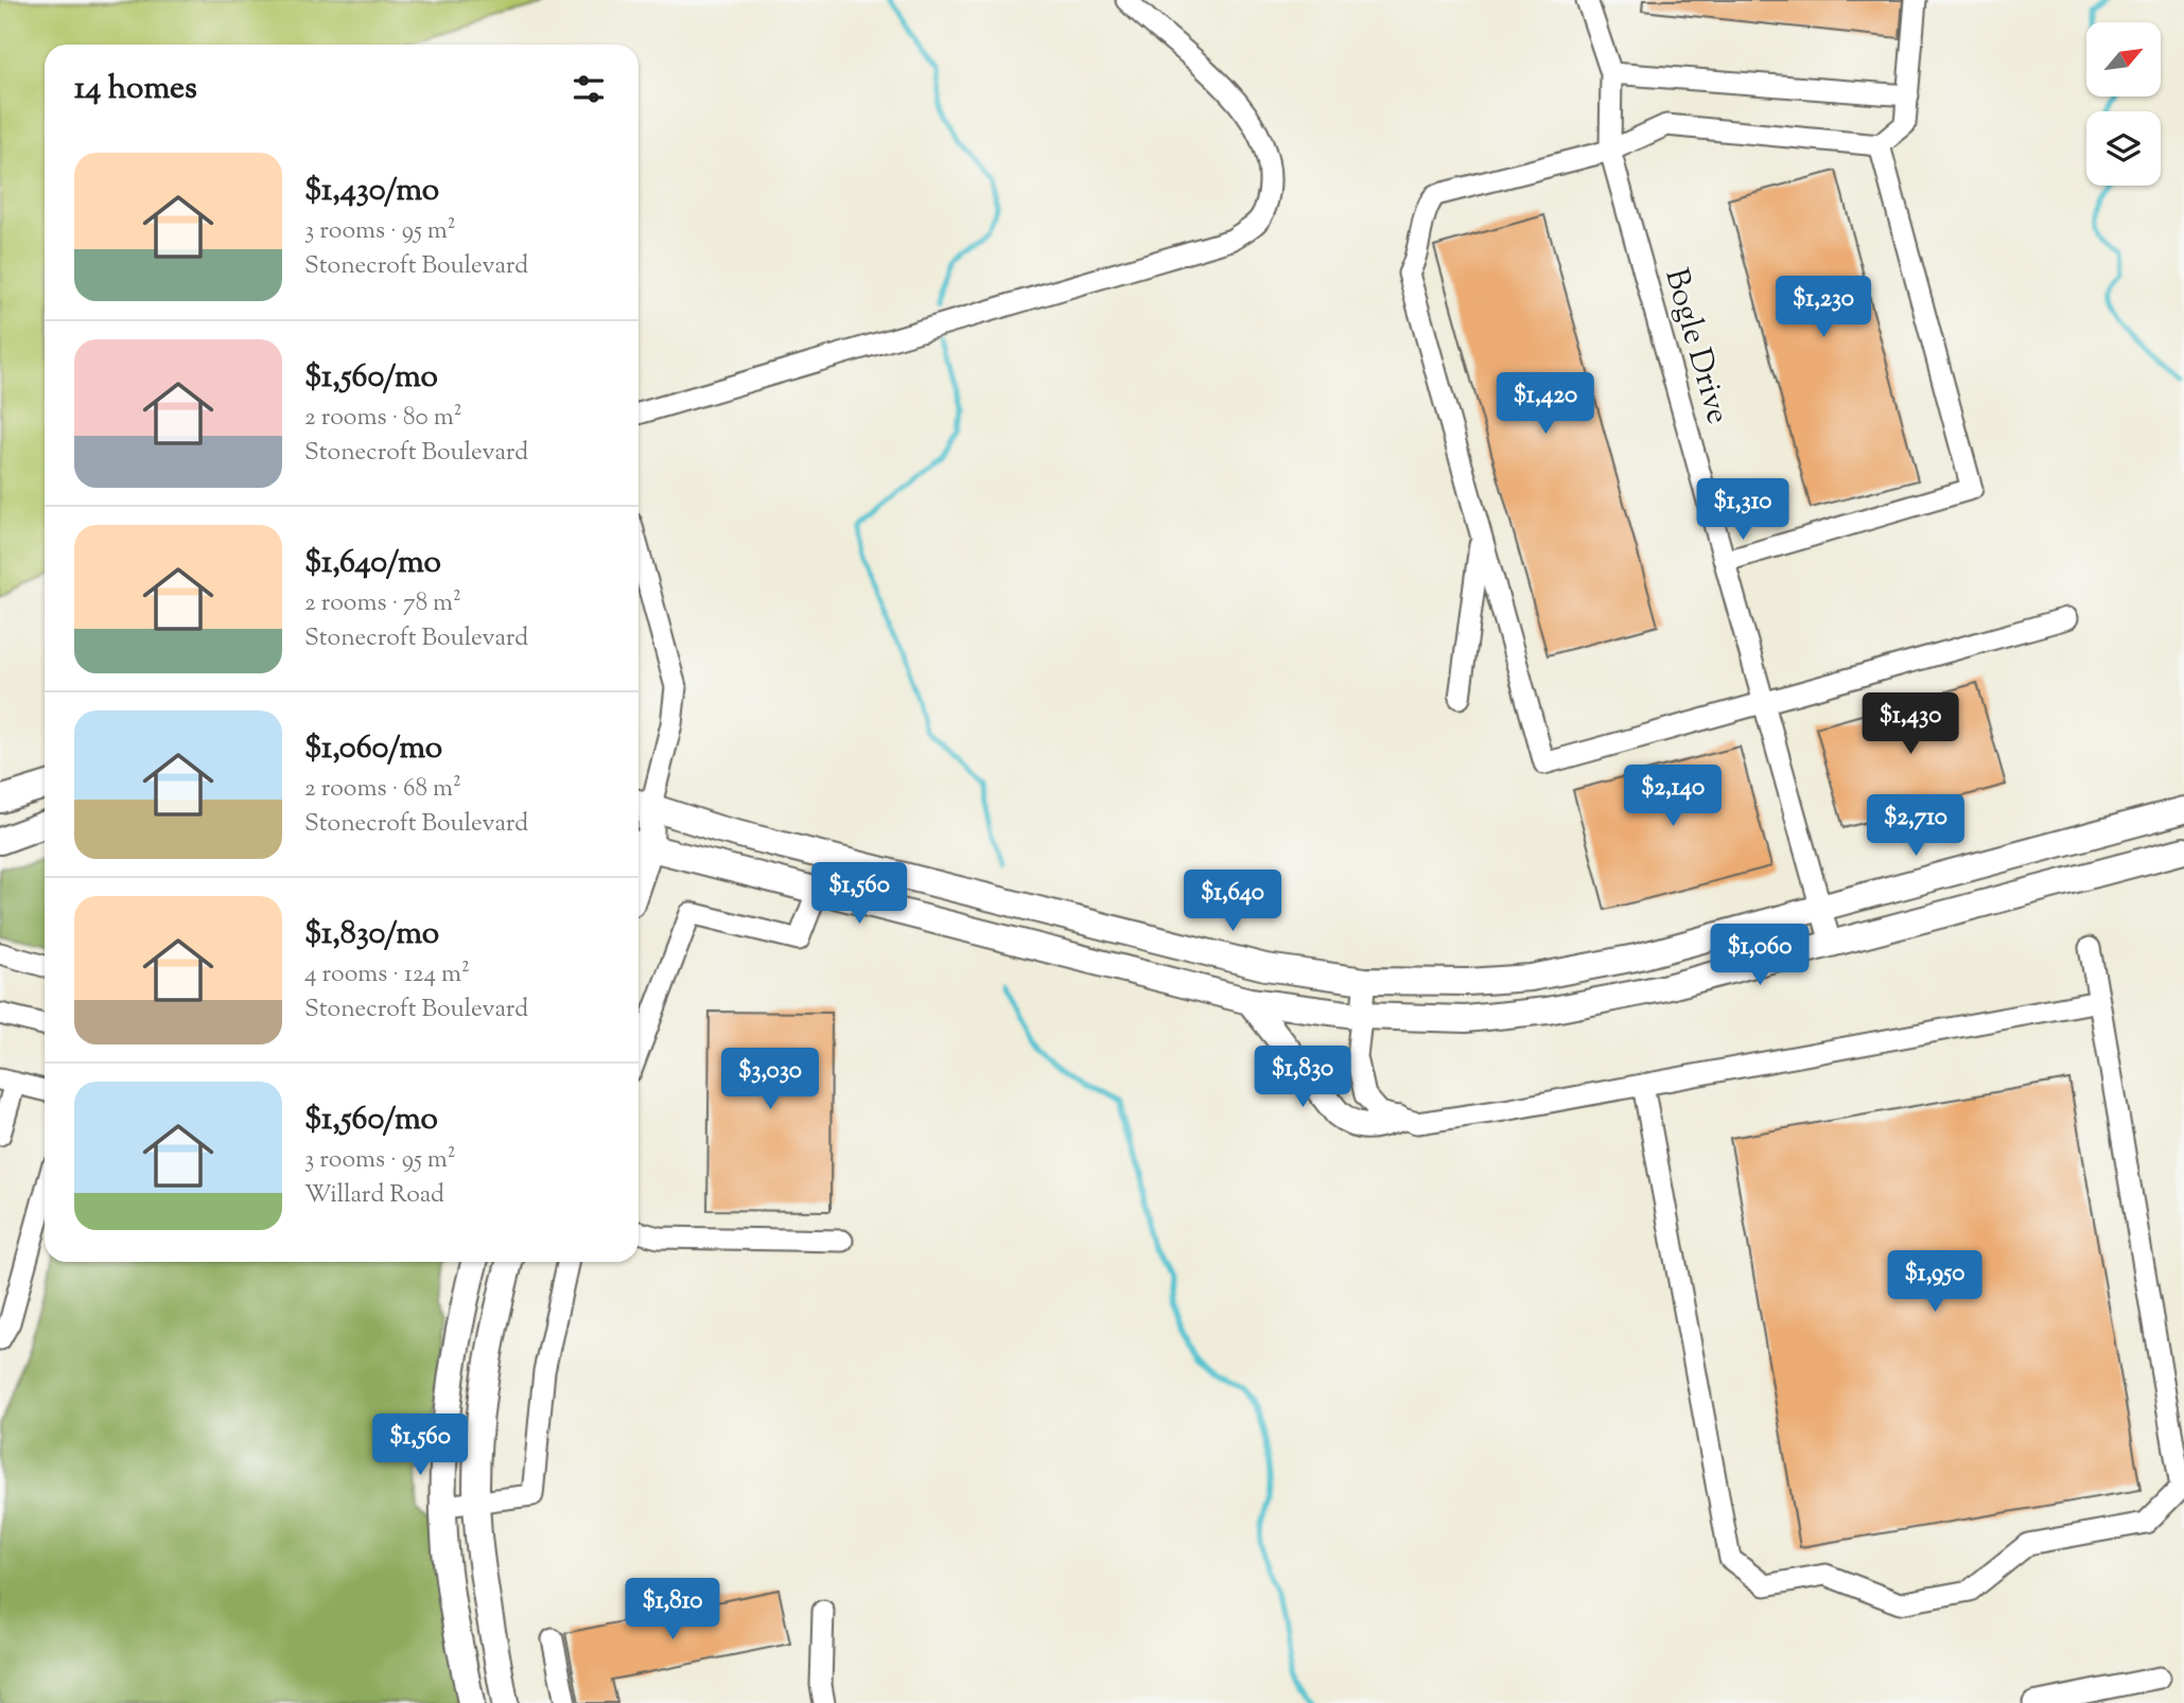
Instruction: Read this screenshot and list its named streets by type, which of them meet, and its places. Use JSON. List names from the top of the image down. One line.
{"streets":{"street":["Bogle Drive"]},"north":"top right","page":{"heading":"14 homes","list":[{"name":"$1,430/mo","note":"3 rooms · 95 m² · Stonecroft Boulevard"},{"name":"$1,560/mo","note":"2 rooms · 80 m² · Stonecroft Boulevard"},{"name":"$1,640/mo","note":"2 rooms · 78 m² · Stonecroft Boulevard"},{"name":"$1,060/mo","note":"2 rooms · 68 m² · Stonecroft Boulevard"},{"name":"$1,830/mo","note":"4 rooms · 124 m² · Stonecroft Boulevard"},{"name":"$1,560/mo","note":"3 rooms · 95 m² · Willard Road"}],"price":["$1,230","$1,420","$1,310","$1,430","$2,140","$2,710","$1,560","$1,640","$1,060","$1,830","$3,030","$1,950","$1,560","$1,810"]}}
